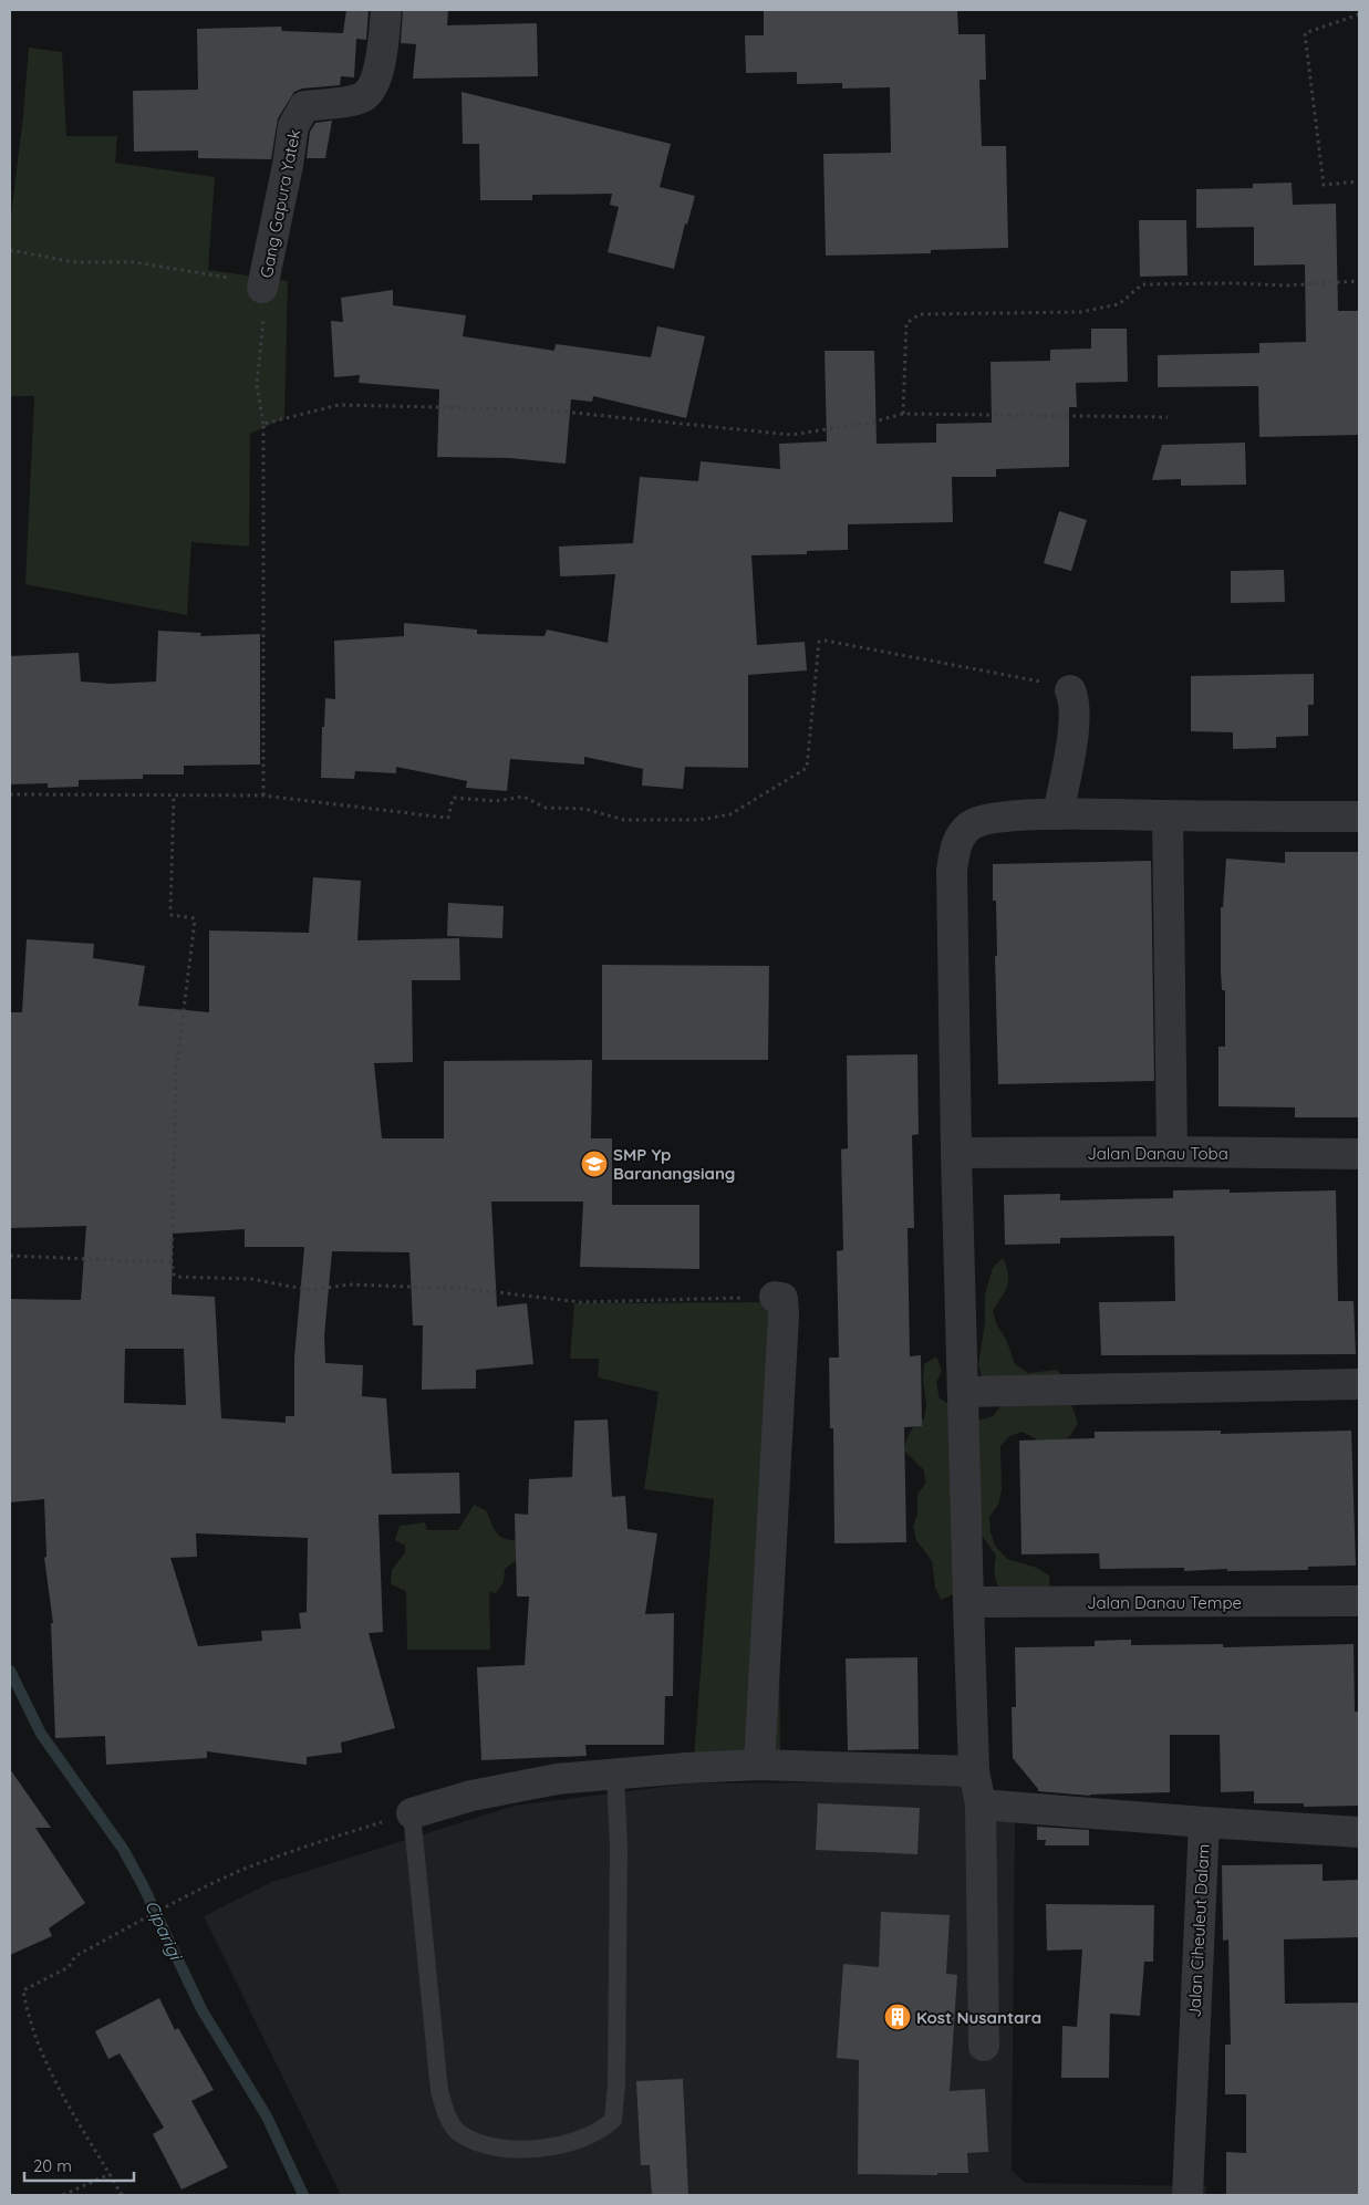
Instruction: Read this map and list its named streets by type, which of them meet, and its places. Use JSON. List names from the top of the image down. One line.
{"streets":{"street":["Gang Gapura Yatek","Jalan Danau Toba","Jalan Danau Tempe","Jalan Ciheuleut Dalam"]},"water":["Ciparigi"],"places":{"school or university":["SMP Yp Baranangsiang"],"building":["Kost Nusantara"]},"scale_bar":"20 m"}
